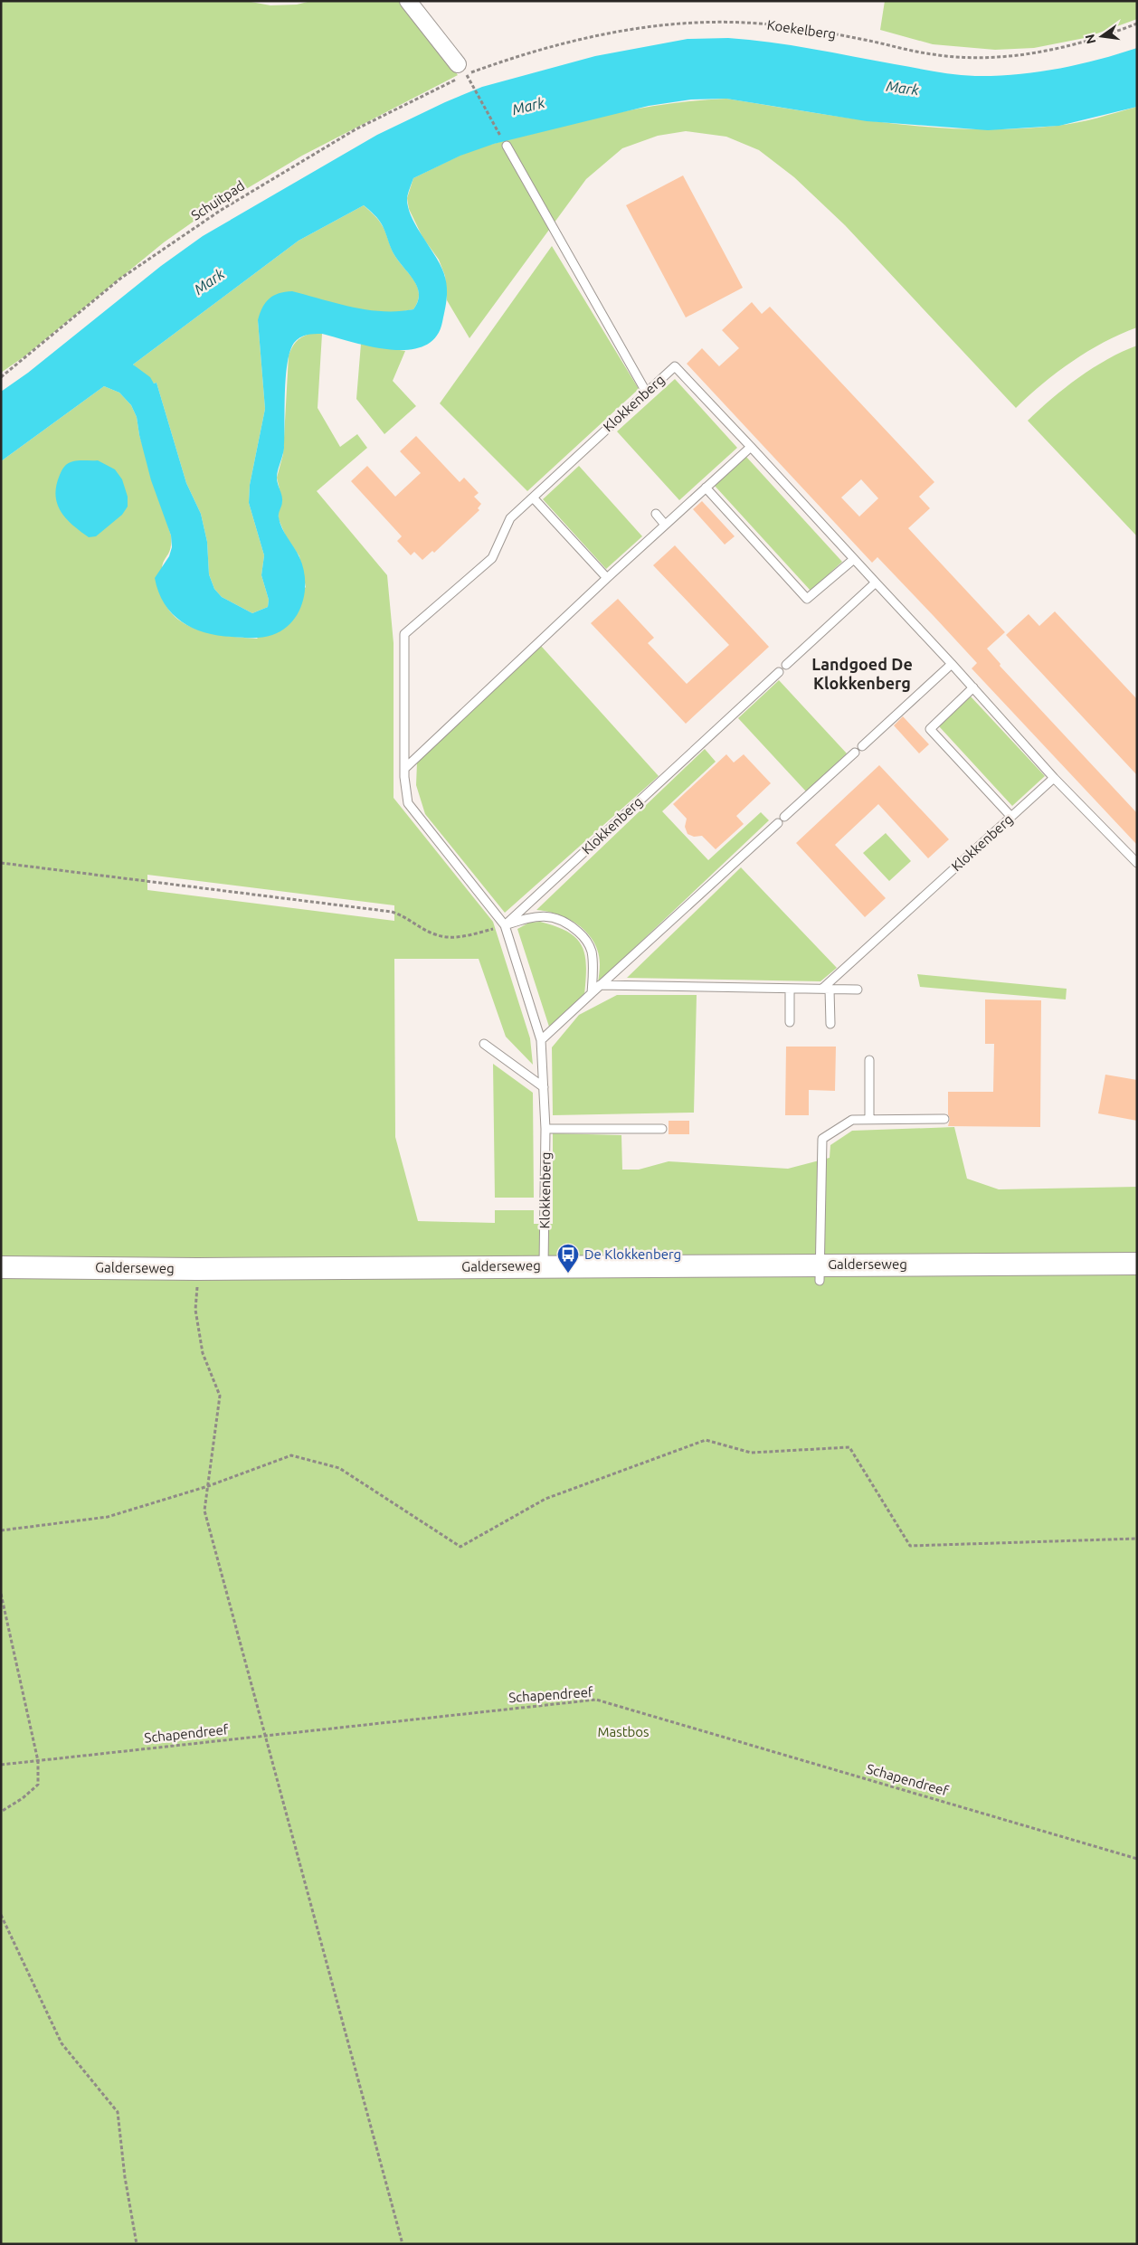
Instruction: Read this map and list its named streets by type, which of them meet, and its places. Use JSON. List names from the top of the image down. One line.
{"streets":{"street":["Galderseweg"],"lane":["Klokkenberg"],"path":["Koekelberg","Schuitpad","Schapendreef"]},"crossings":[["Koekelberg","Schuitpad"],["Klokkenberg","Galderseweg"]],"districts":["Landgoed De Klokkenberg"],"water":["Mark"],"parks":["Mastbos"],"places":{"bus stop":["De Klokkenberg"]},"north":"left"}
